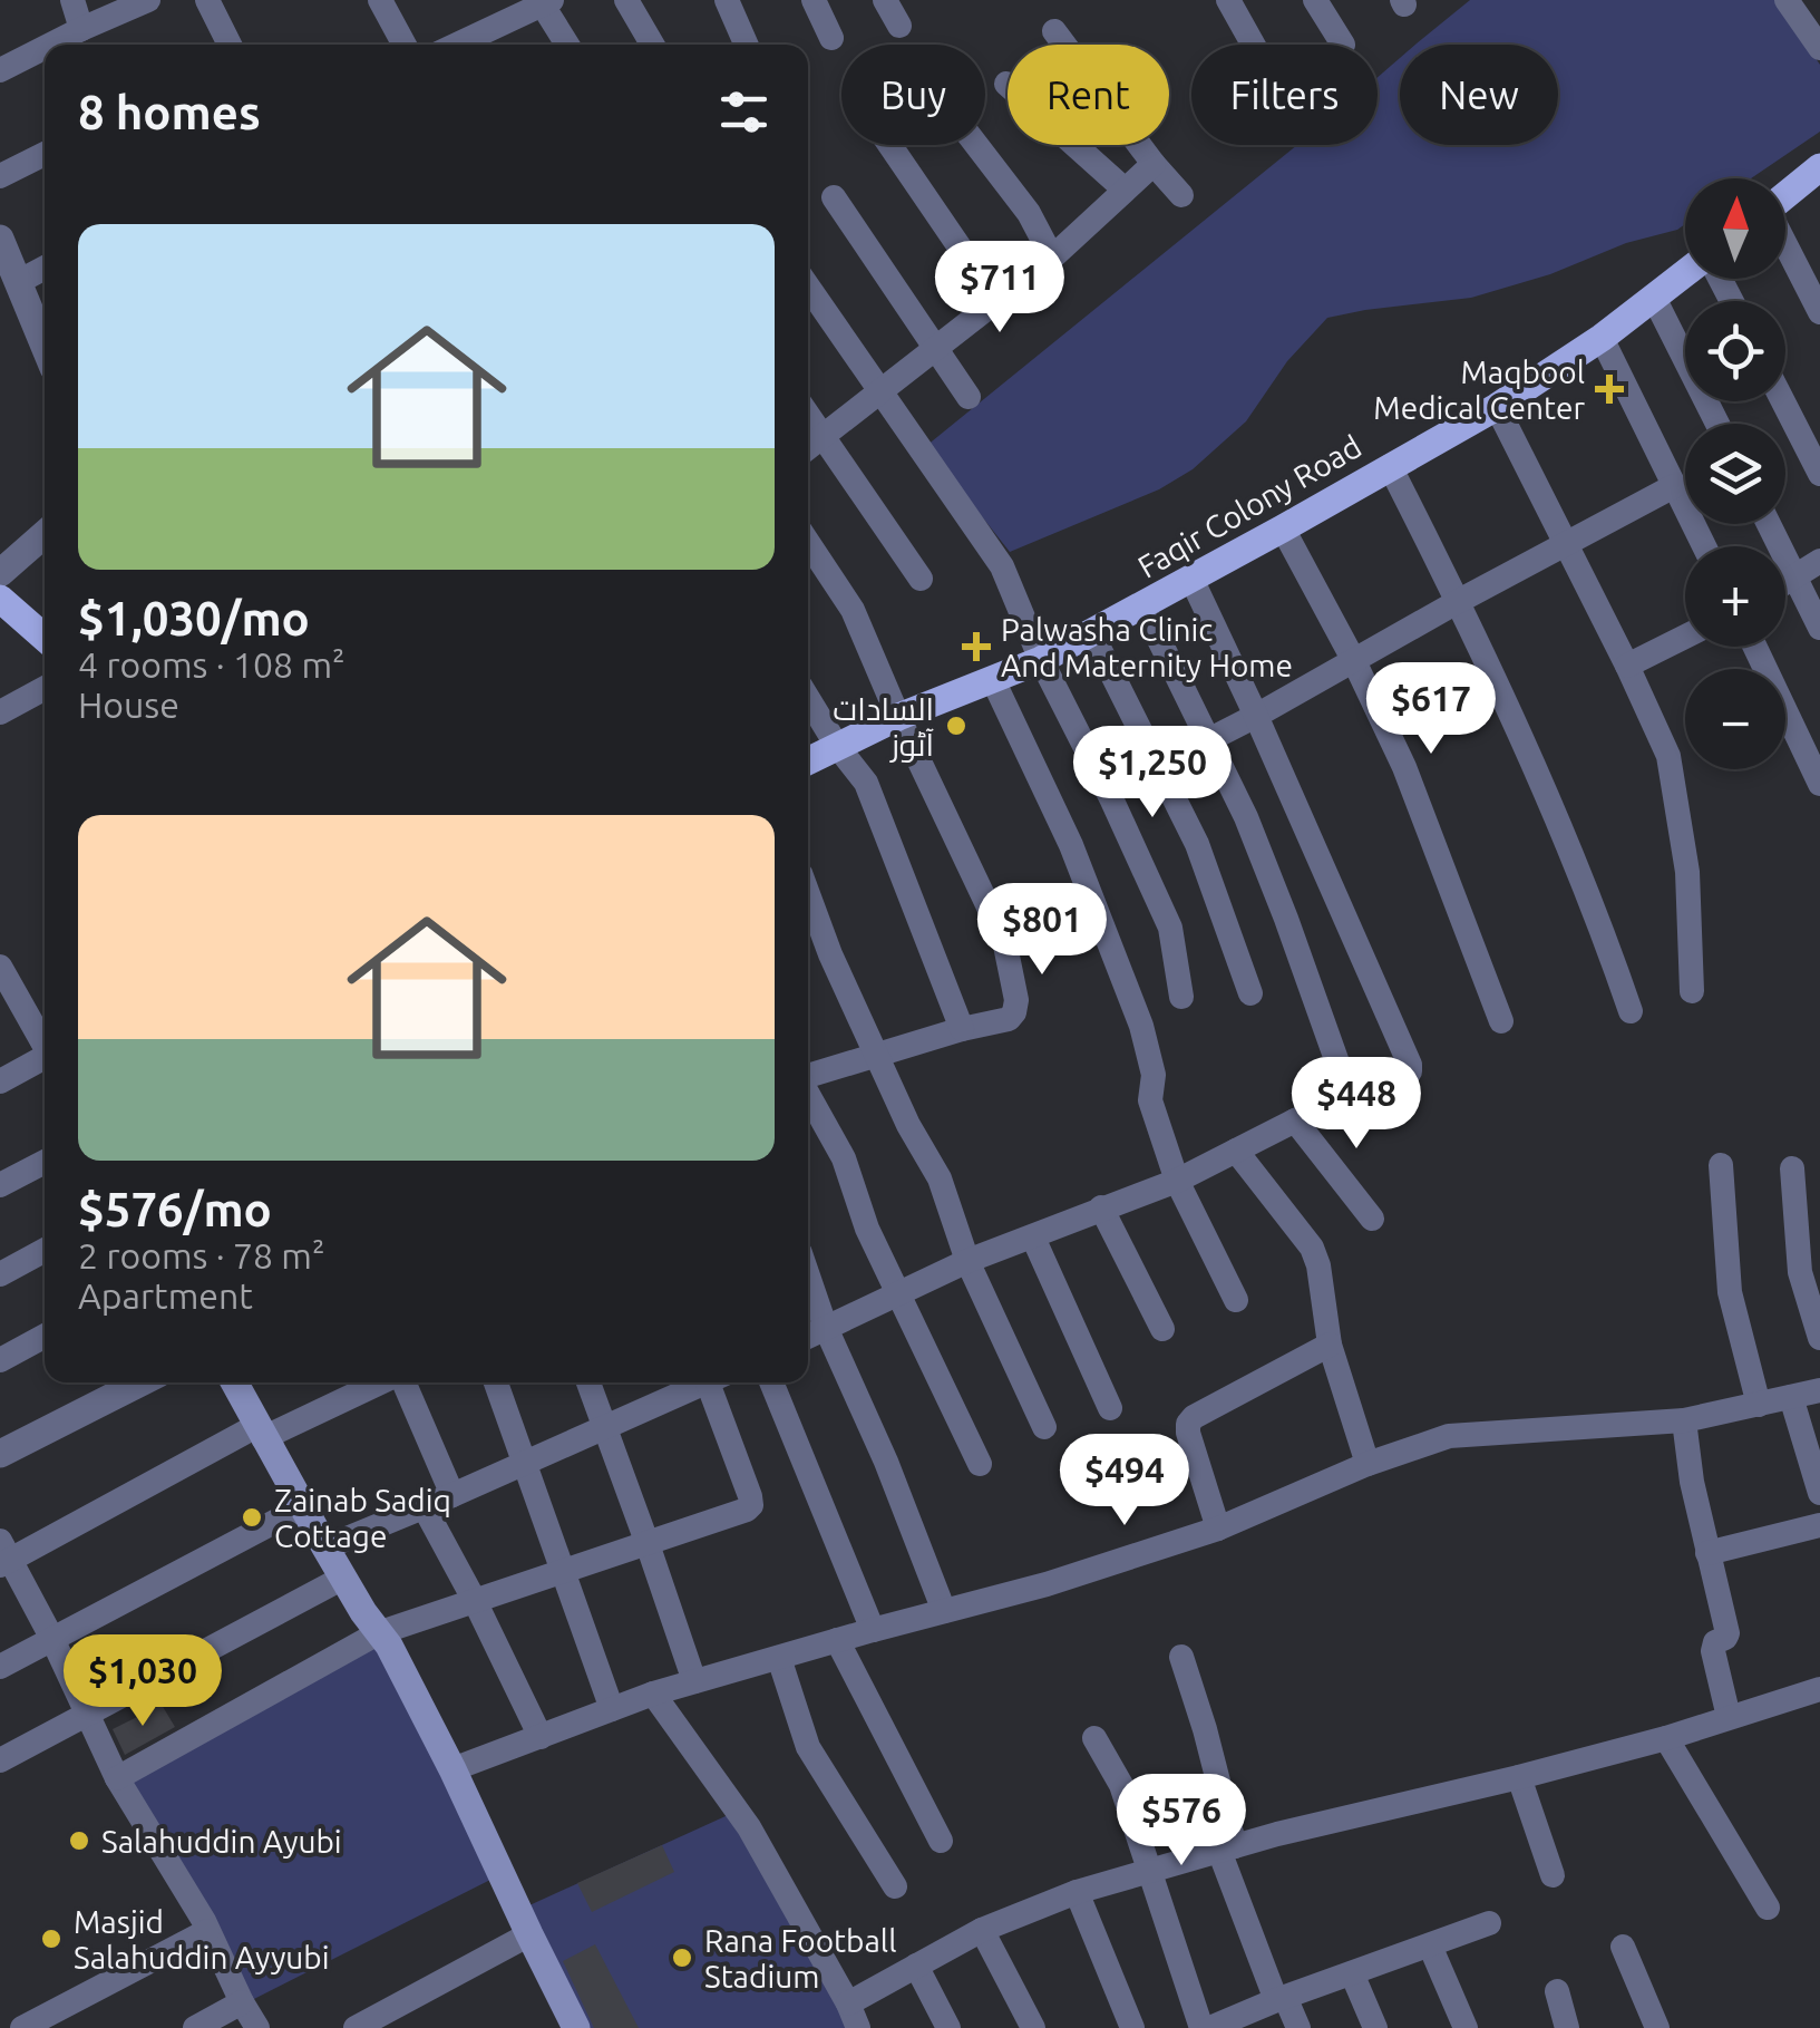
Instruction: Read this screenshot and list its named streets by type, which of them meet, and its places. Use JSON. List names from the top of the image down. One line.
{"streets":{"main road":["Faqir Colony Road"]},"places":{"health":["Maqbool Medical Center","Palwasha Clinic And Maternity Home"],"other":["السادات آٹوز","Zainab Sadiq Cottage","Salahuddin Ayubi","Masjid Salahuddin Ayyubi","Rana Football Stadium"]},"north":"top","page":{"chip":["Buy","Rent","Filters","New"],"heading":"8 homes","map_buttons":["+","−"],"list":[{"name":"$1,030/mo","note":"4 rooms · 108 m² · House"},{"name":"$576/mo","note":"2 rooms · 78 m² · Apartment"}],"price":["$711","$617","$1,250","$801","$448","$494","$1,030","$576"]}}
